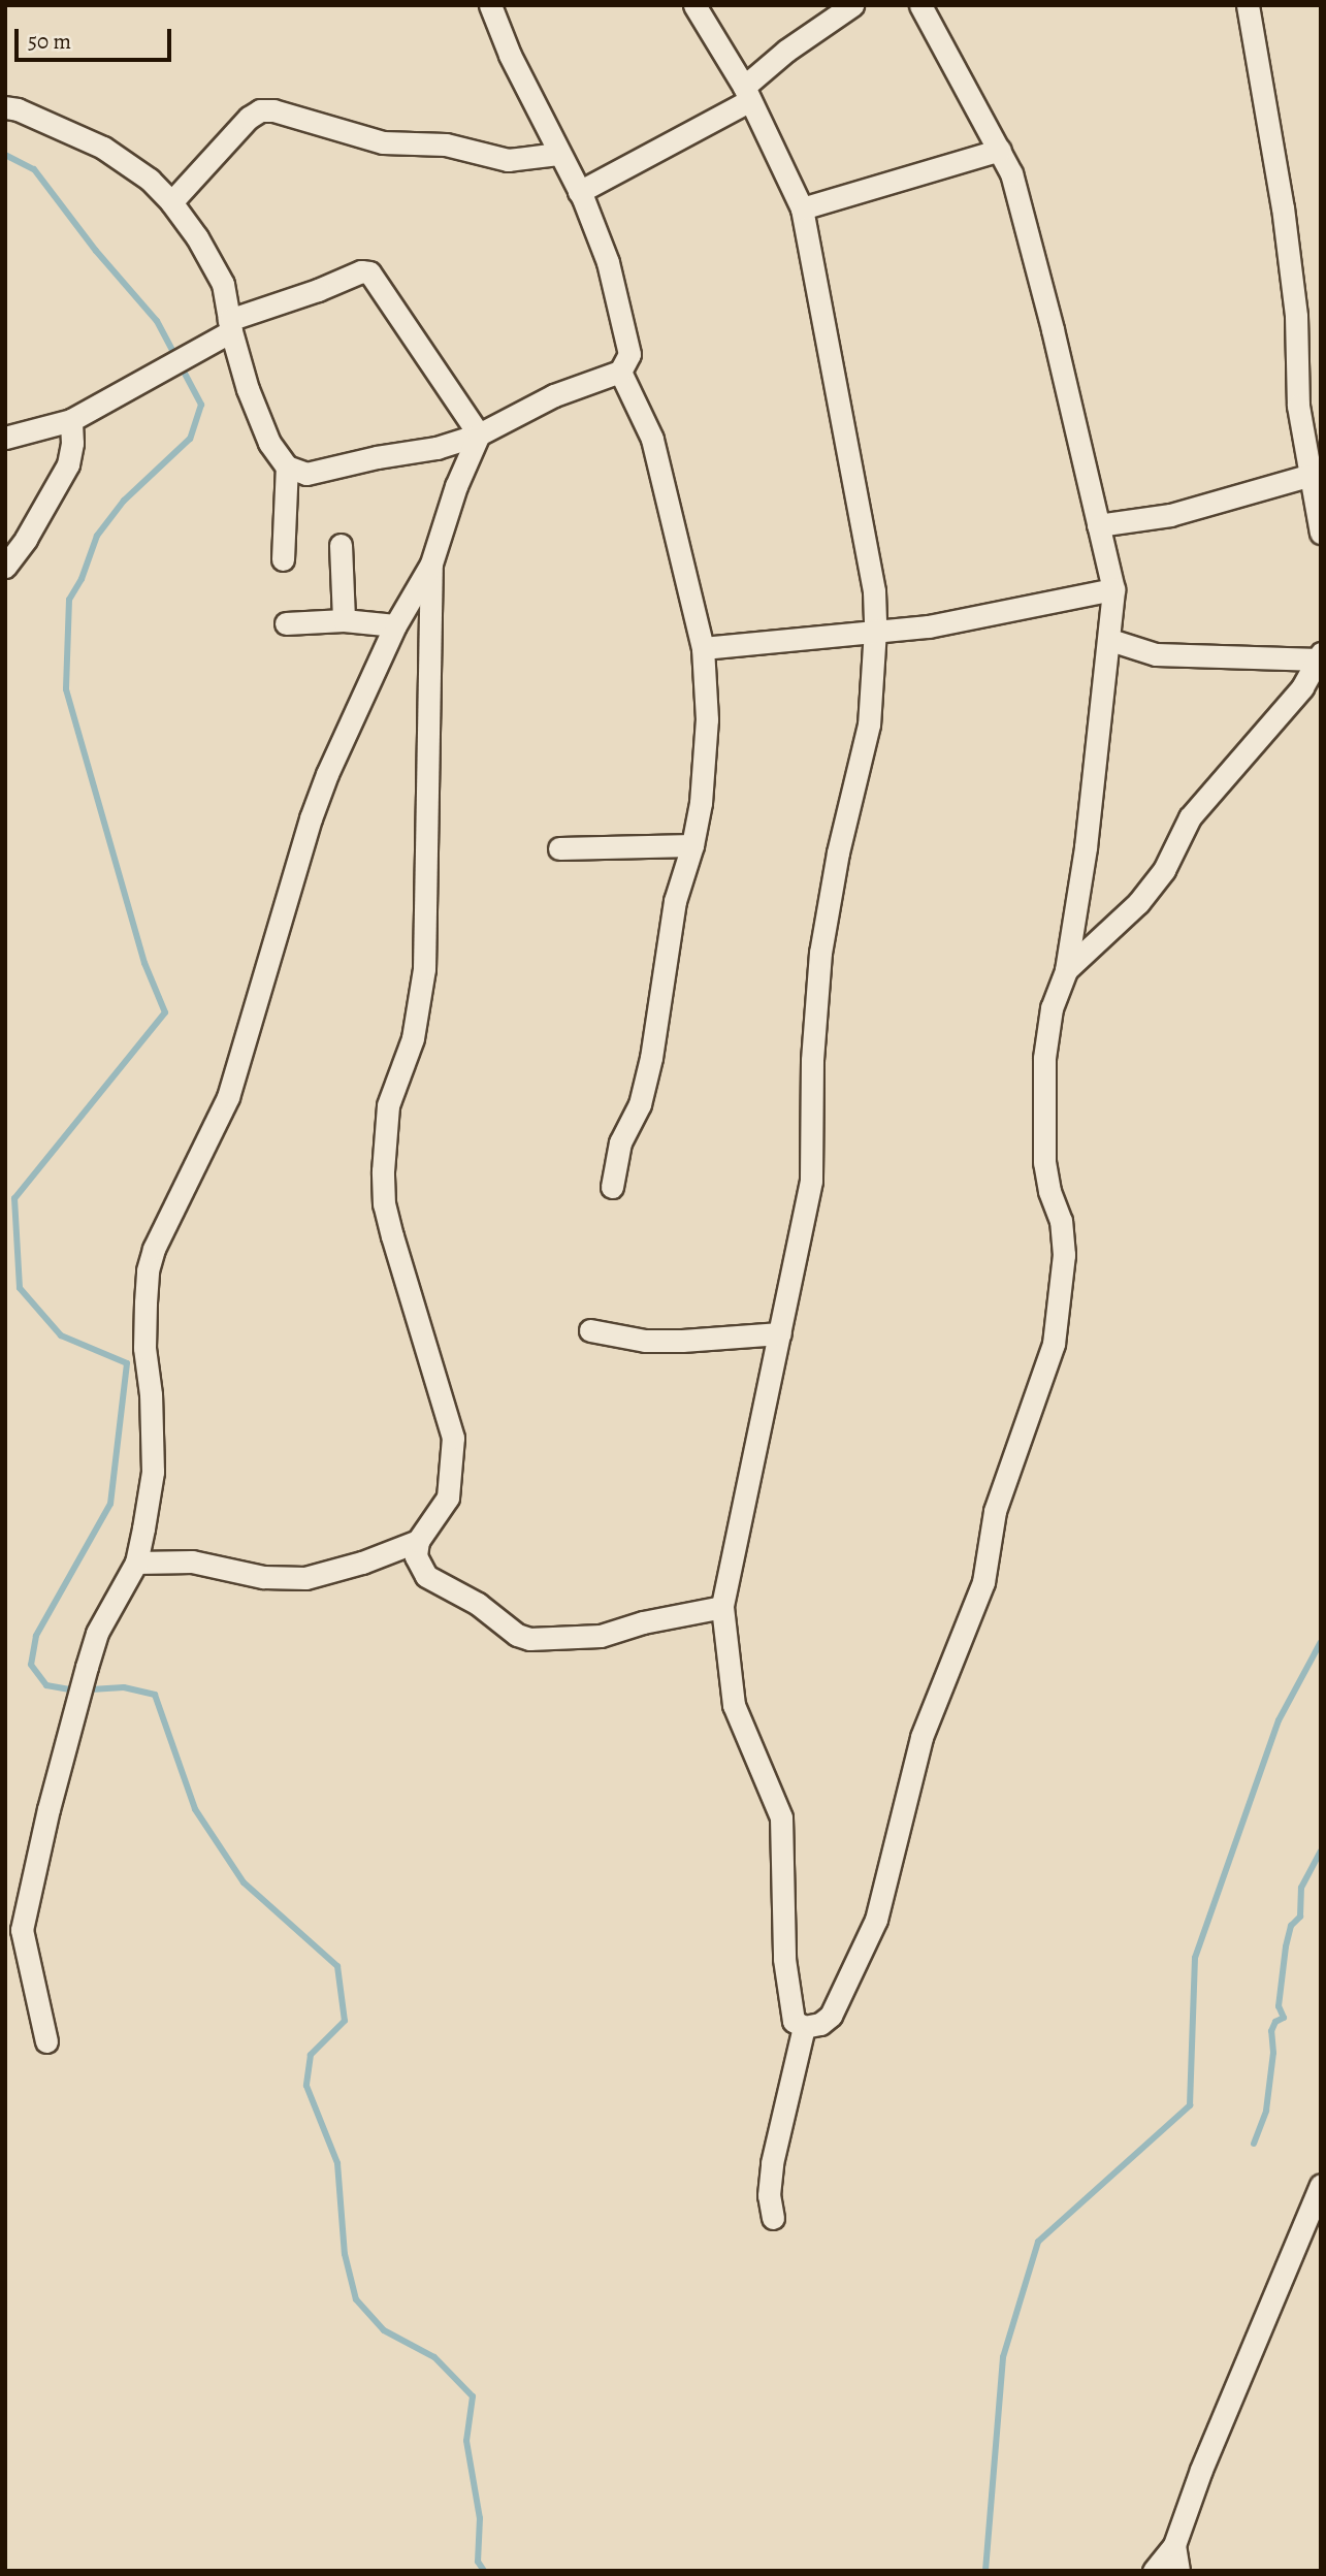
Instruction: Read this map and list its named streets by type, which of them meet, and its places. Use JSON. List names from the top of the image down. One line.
{"scale_bar":"50 m"}
